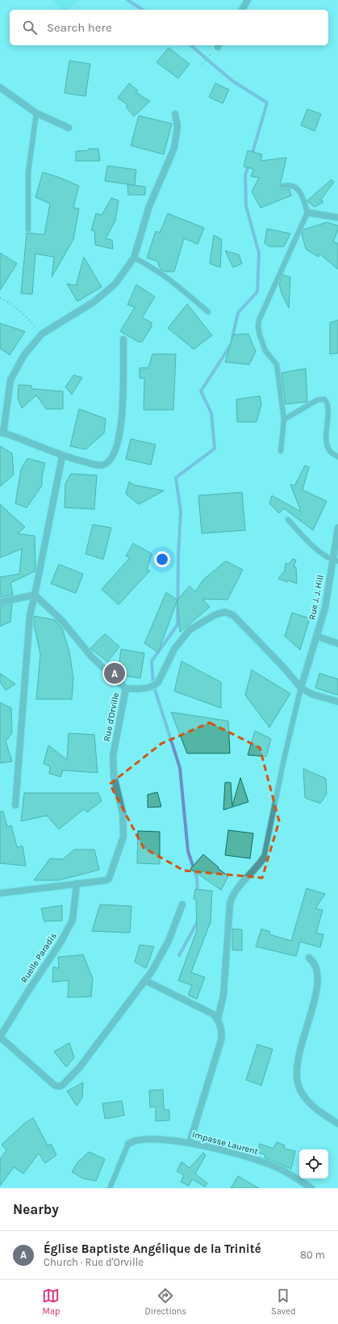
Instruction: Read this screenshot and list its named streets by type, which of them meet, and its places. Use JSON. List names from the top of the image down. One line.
{"streets":{"street":["Rue J. J. Hill","Rue d'Orville","Ruelle Paradis","Impasse Laurent"]},"crossings":[["Rue J. J. Hill","Rue d'Orville"],["Rue d'Orville","Ruelle Paradis"]],"page":{"search":"Search here","pins":"A","heading":"Nearby","list":[{"mark":"A","name":"Église Baptiste Angélique de la Trinité","note":"Church · Rue d'Orville","value":"80 m"}],"nav":["Map","Directions","Saved"]}}
